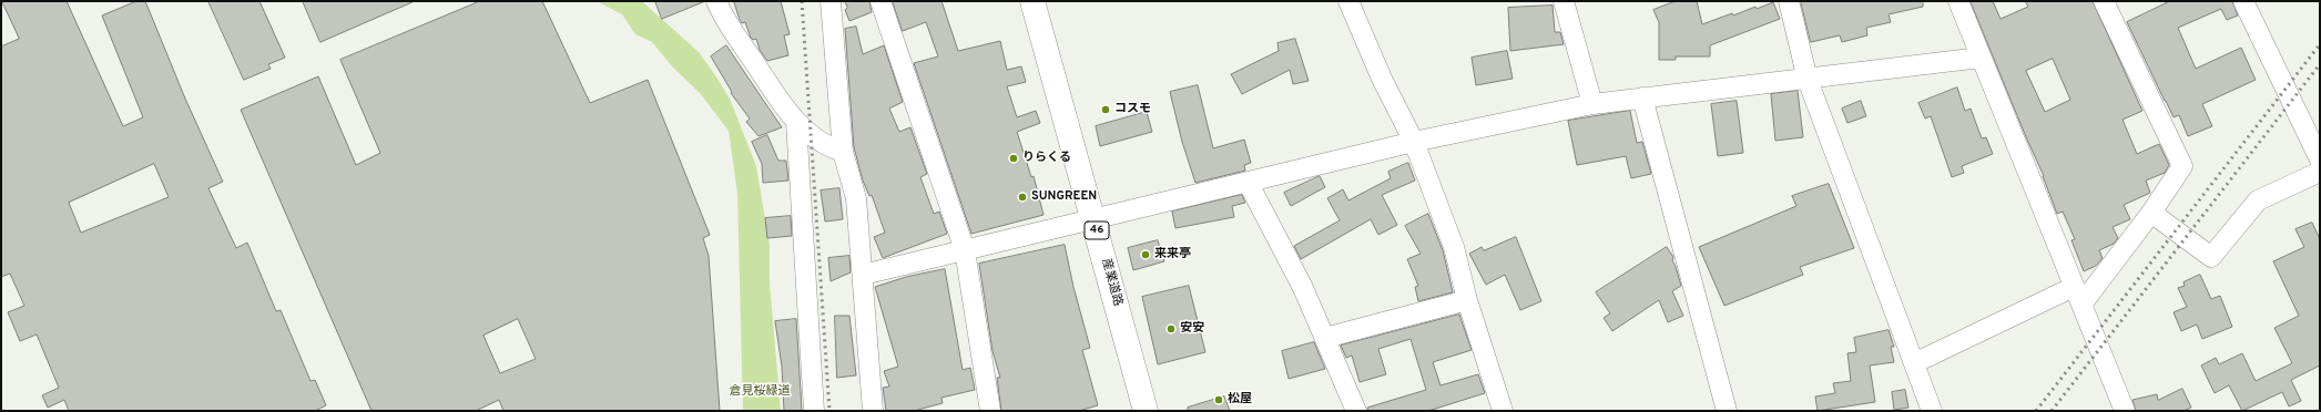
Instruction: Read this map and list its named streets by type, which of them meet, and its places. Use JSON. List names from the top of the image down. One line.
{"streets":{"main road":["46","産業道路"]},"parks":["倉見桜緑道"],"places":["コスモ","りらくる","SUNGREEN","来来亭","安安","松屋"]}
